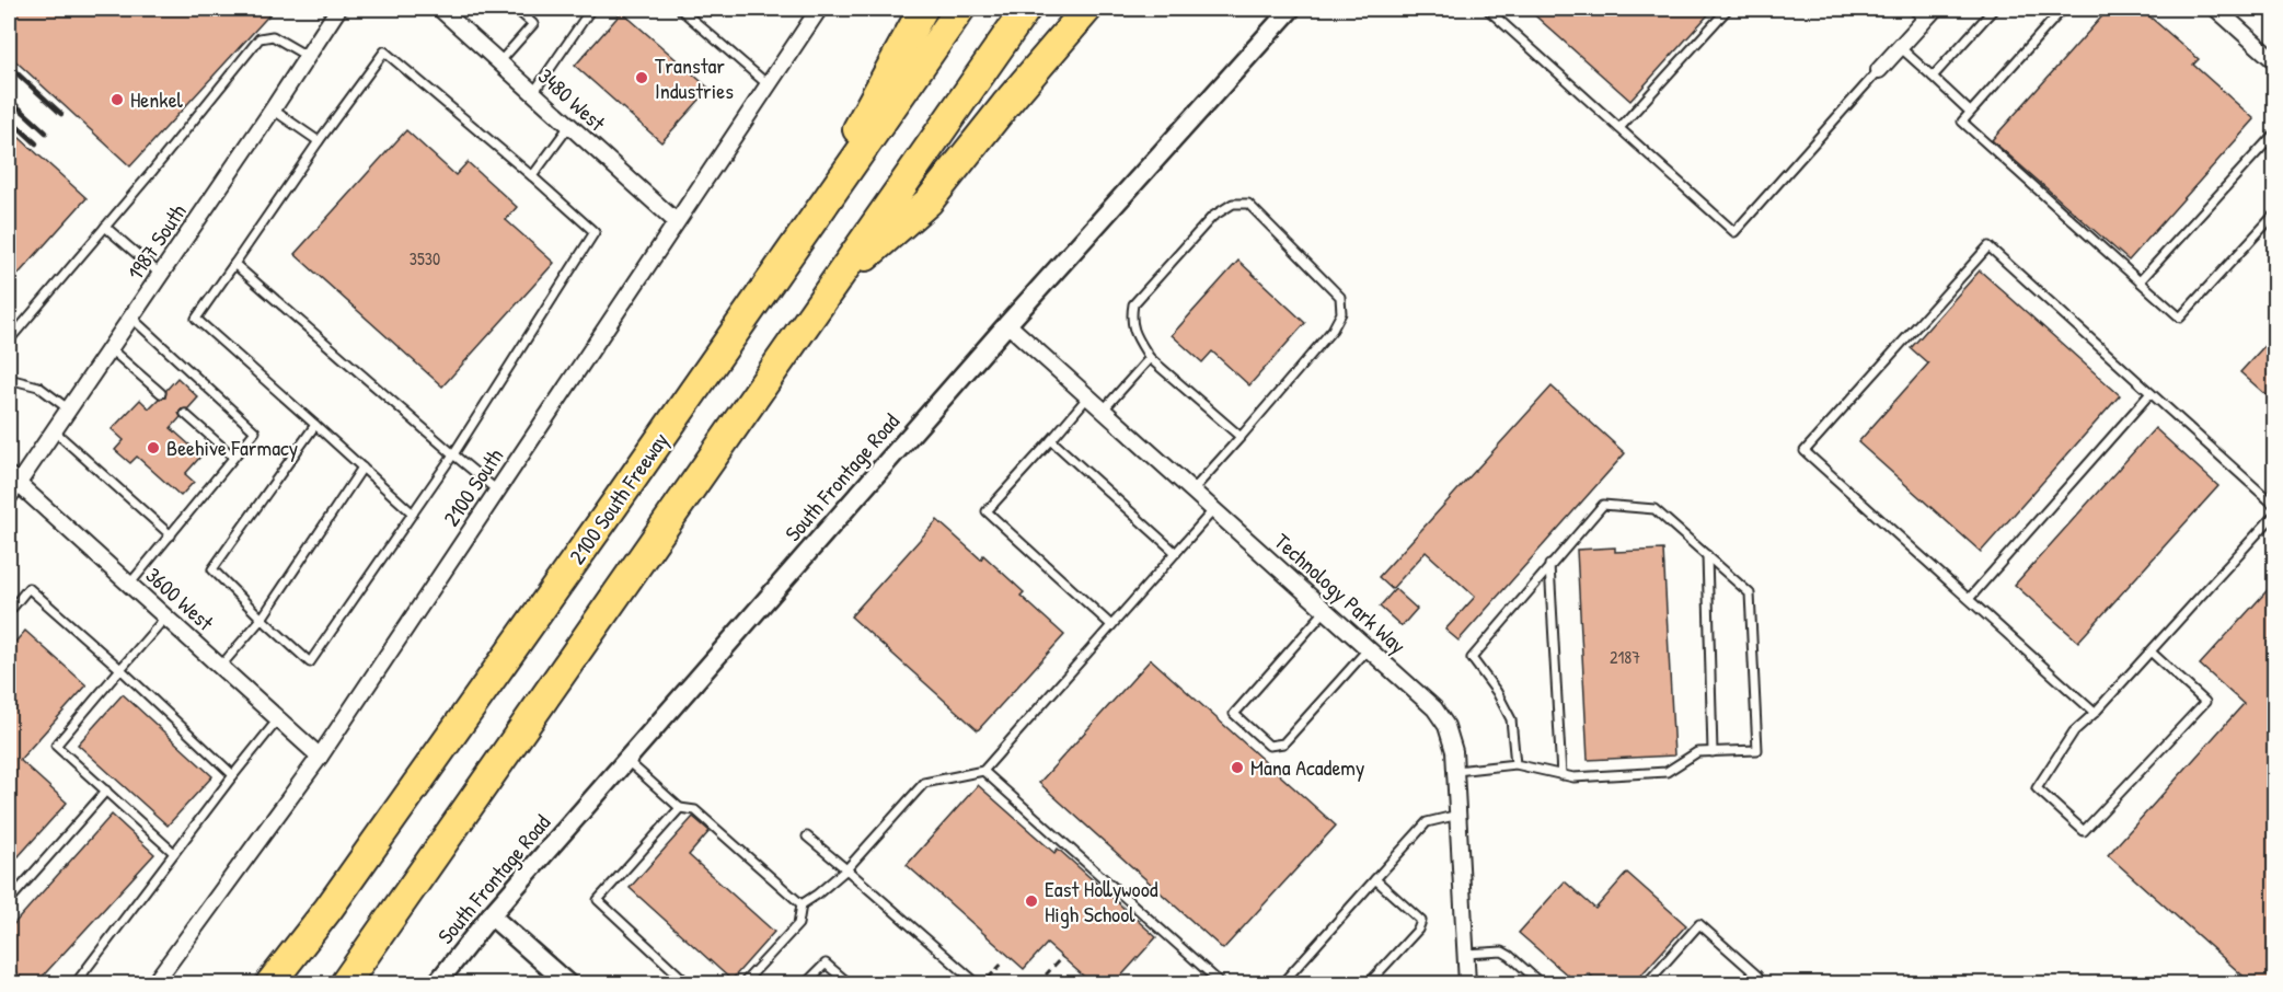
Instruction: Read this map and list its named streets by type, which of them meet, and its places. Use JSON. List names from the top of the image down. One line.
{"streets":{"highway":["2100 South Freeway"],"street":["3480 West","1987 South","South Frontage Road","2100 South","Technology Park Way","3600 West"]},"crossings":[["3480 West","2100 South"],["1987 South","3600 West"],["South Frontage Road","Technology Park Way"],["2100 South","3600 West"]],"places":["Transtar Industries","Henkel","Beehive Farmacy","Mana Academy","East Hollywood High School"],"house_numbers":["3530","2187"]}
